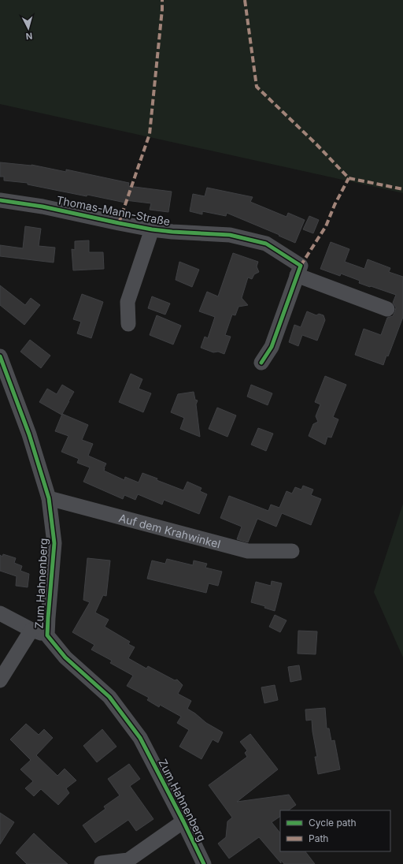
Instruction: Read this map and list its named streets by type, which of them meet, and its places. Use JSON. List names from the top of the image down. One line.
{"streets":{"street":["Thomas-Mann-Straße","Auf dem Krahwinkel","Zum Hahnenberg"]},"crossings":[["Auf dem Krahwinkel","Zum Hahnenberg"]],"legend":["Cycle path","Path"],"north":"bottom"}
